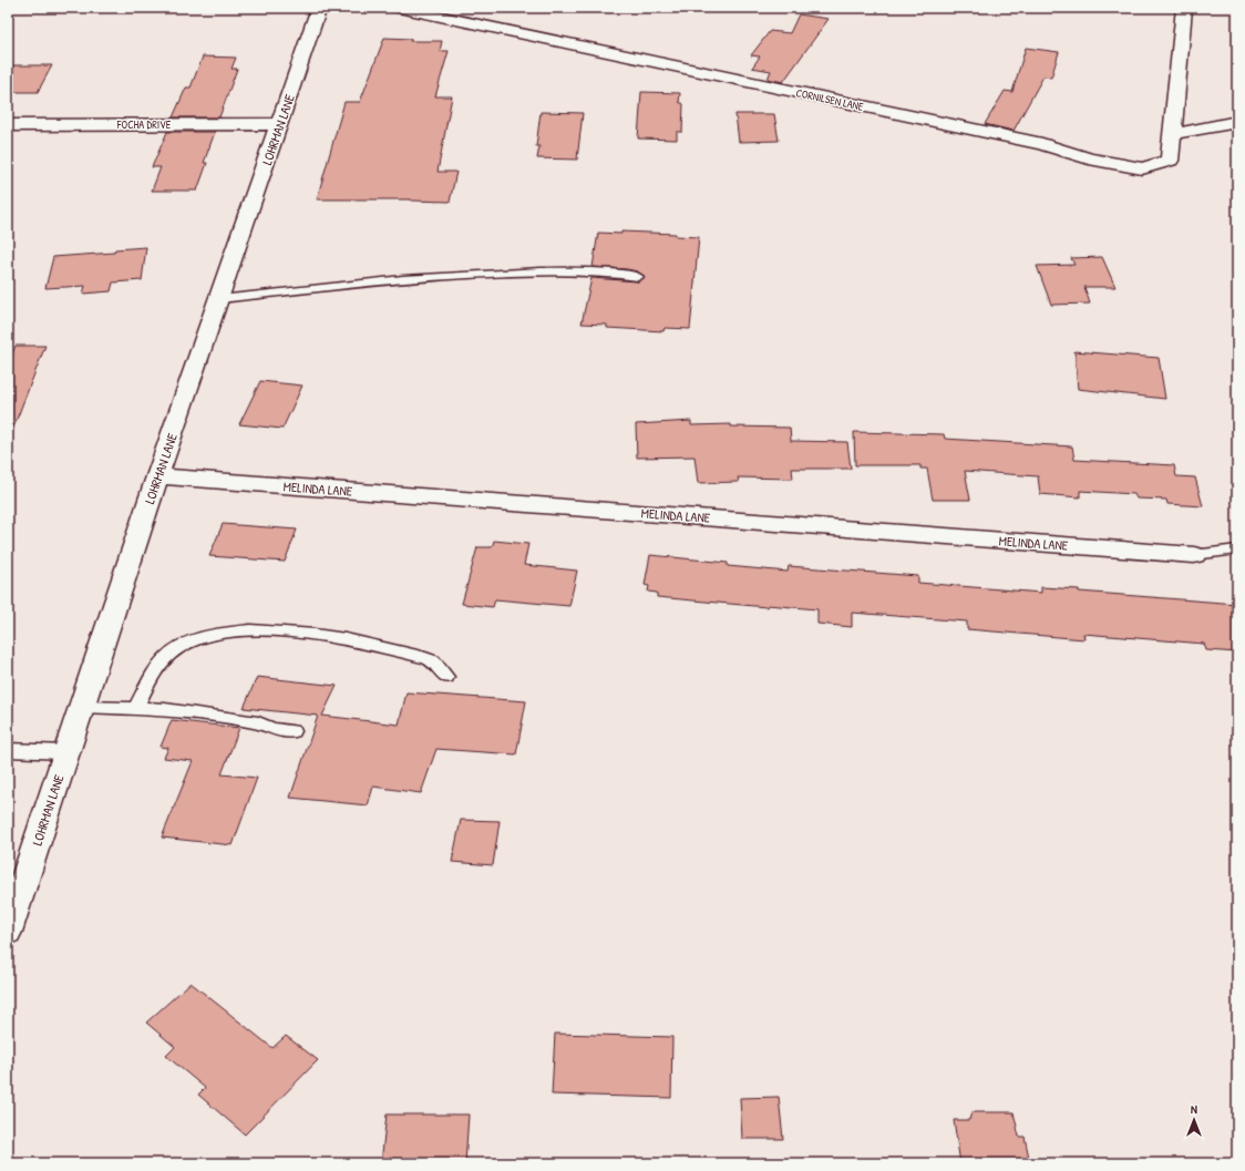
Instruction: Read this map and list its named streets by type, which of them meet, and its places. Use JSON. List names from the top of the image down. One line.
{"streets":{"street":["CORNILSEN LANE","FOCHA DRIVE","LOHRMAN LANE","MELINDA LANE"]},"crossings":[["FOCHA DRIVE","LOHRMAN LANE"],["LOHRMAN LANE","MELINDA LANE"]],"north":"top"}
